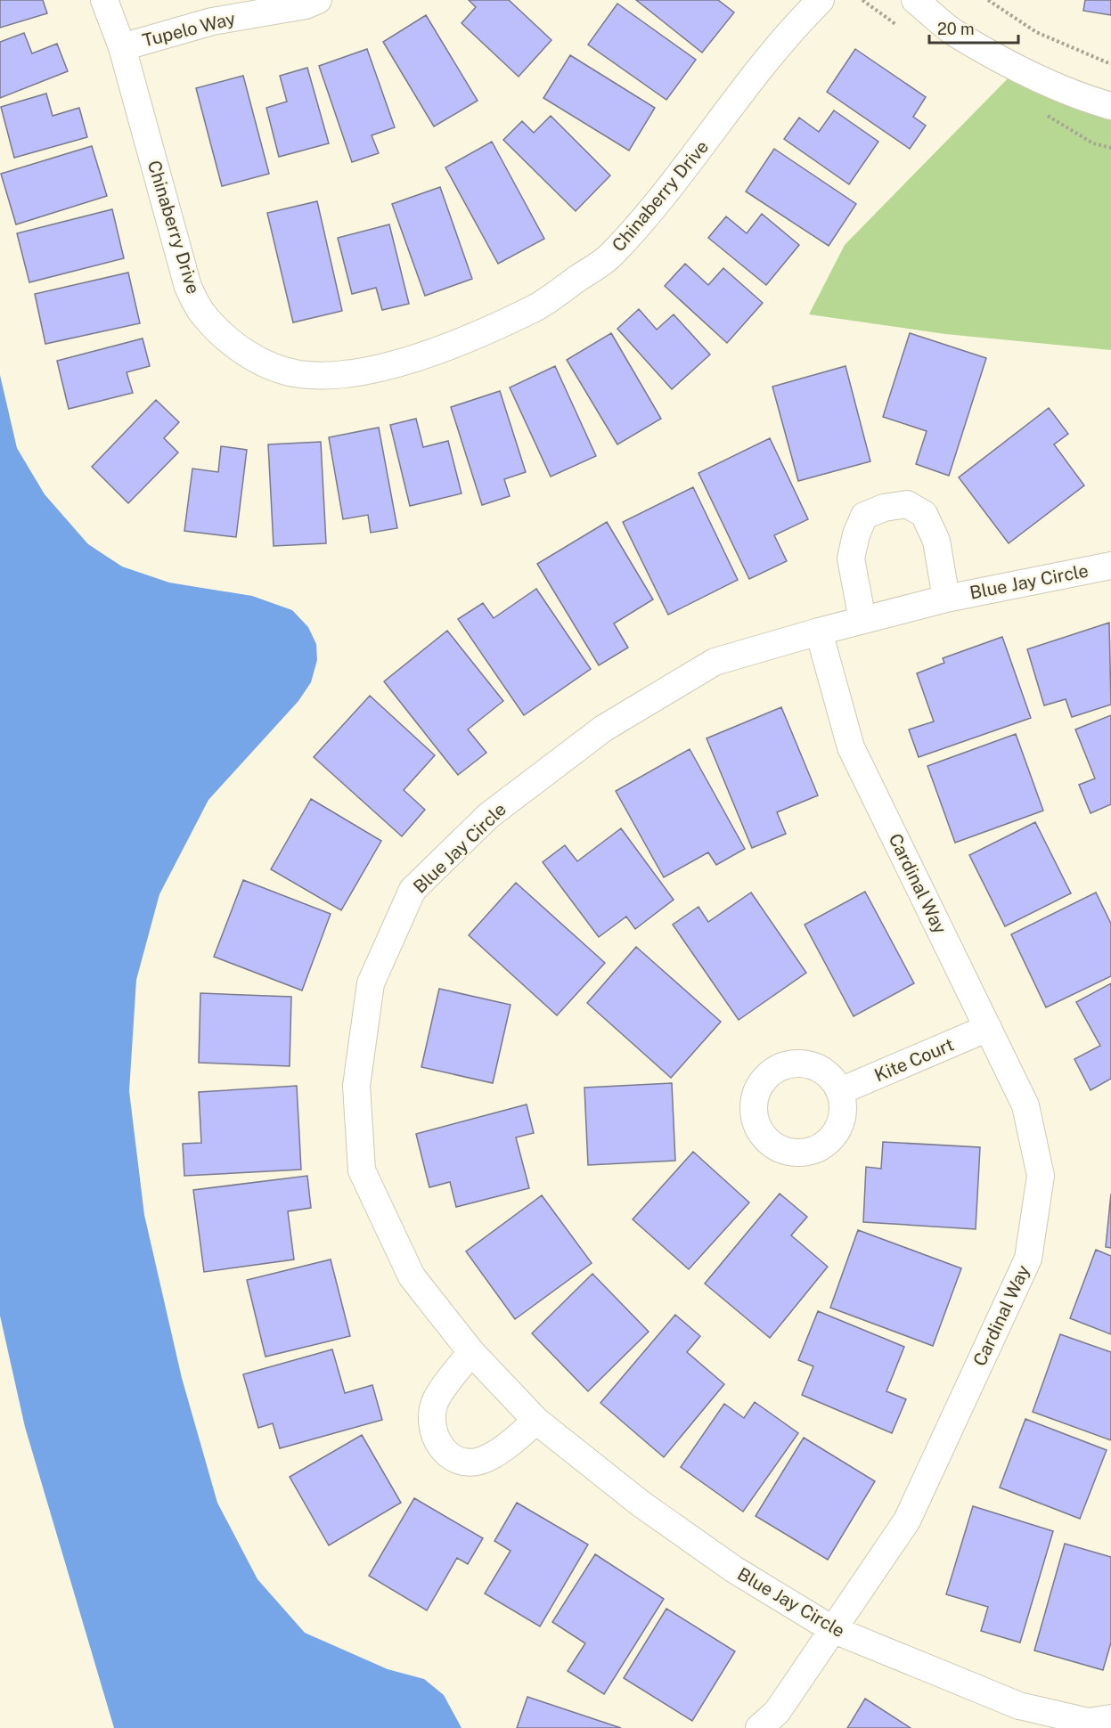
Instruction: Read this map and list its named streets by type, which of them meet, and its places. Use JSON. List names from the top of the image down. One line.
{"streets":{"street":["Tupelo Way","Chinaberry Drive","Blue Jay Circle","Cardinal Way","Kite Court"]},"crossings":[["Tupelo Way","Chinaberry Drive"],["Blue Jay Circle","Cardinal Way"],["Cardinal Way","Kite Court"]],"scale_bar":"20 m"}
